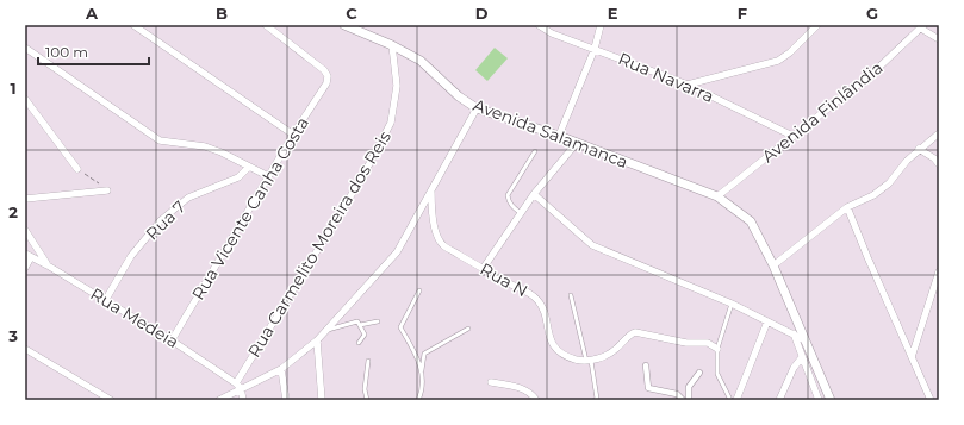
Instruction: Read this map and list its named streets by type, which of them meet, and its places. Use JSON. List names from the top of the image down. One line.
{"streets":{"street":["Rua Navarra","Avenida Finlândia","Avenida Salamanca","Rua Vicente Canha Costa","Rua 7","Rua Carmelito Moreira dos Reis","Rua N","Rua Medeia"]},"crossings":[["Rua Navarra","Avenida Finlândia"],["Avenida Finlândia","Avenida Salamanca"],["Avenida Salamanca","Rua Carmelito Moreira dos Reis"],["Rua Vicente Canha Costa","Rua Medeia"],["Rua 7","Rua Medeia"],["Rua Carmelito Moreira dos Reis","Rua Medeia"]],"scale_bar":"100 m","grid":{"columns":["A","B","C","D","E","F","G"],"rows":["1","2","3"]}}
